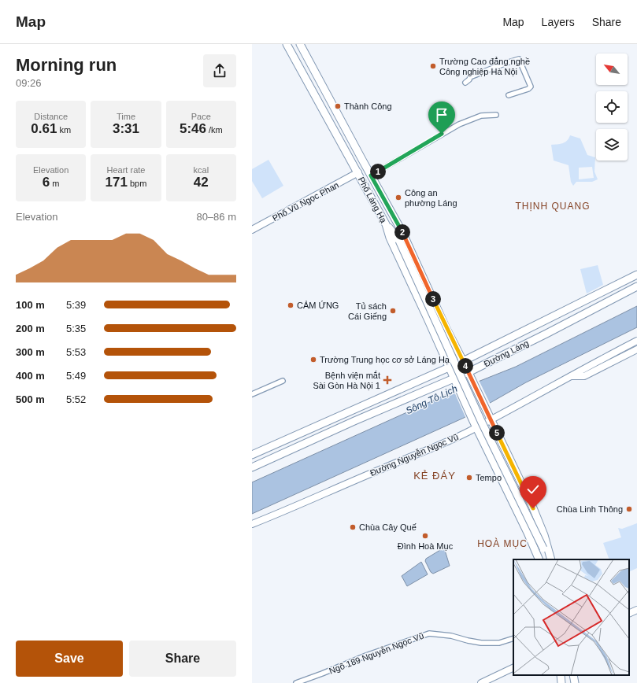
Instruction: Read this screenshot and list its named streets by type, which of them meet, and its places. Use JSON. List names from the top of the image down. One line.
{"streets":{"main road":["Phố Láng Hạ","Phố Vũ Ngọc Phan","Đường Láng","Đường Nguyễn Ngọc Vũ"],"street":["Ngõ 189 Nguyễn Ngọc Vũ"]},"crossings":[["Phố Láng Hạ","Phố Vũ Ngọc Phan"],["Phố Láng Hạ","Đường Láng"],["Phố Láng Hạ","Đường Nguyễn Ngọc Vũ"]],"districts":["THỊNH QUANG","KẺ ĐÁY","HOÀ MỤC"],"water":["Sông Tô Lịch"],"places":{"other":["Trường Cao đẳng nghề Công nghiệp Hà Nội","Thành Công","Công an phường Láng","CẢM ỨNG","Tủ sách Cái Giếng","Trường Trung học cơ sở Láng Hạ","Tempo","Chùa Linh Thông","Chùa Cây Quế","Đình Hoà Mục"],"health":["Bệnh viện mắt Sài Gòn Hà Nội 1"]},"north":"top left","page":{"header":"Map","nav":["Map","Layers","Share"],"heading":["Morning run","09:26"],"stats":[["Distance","0.61 km"],["Time","3:31"],["Pace","5:46 /km"],["Elevation","6 m"],["Heart rate","171 bpm"],["kcal","42"]],"pins":["1","2","3","4","5"],"chart":["Elevation","80–86 m"],"list":[{"name":"100 m","note":"5:39"},{"name":"200 m","note":"5:35"},{"name":"300 m","note":"5:53"},{"name":"400 m","note":"5:49"},{"name":"500 m","note":"5:52"}],"buttons":["Save","Share"]}}
